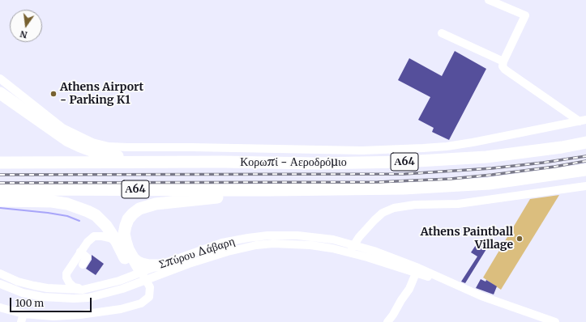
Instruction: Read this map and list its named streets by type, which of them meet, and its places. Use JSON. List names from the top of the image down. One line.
{"streets":{"highway":["Α64","Κορωπί - Αεροδρόμιο"],"street":["Σπύρου Δάβαρη"]},"places":["Athens Airport - Parking K1","Athens Paintball Village"],"scale_bar":"100 m","north":"bottom"}
